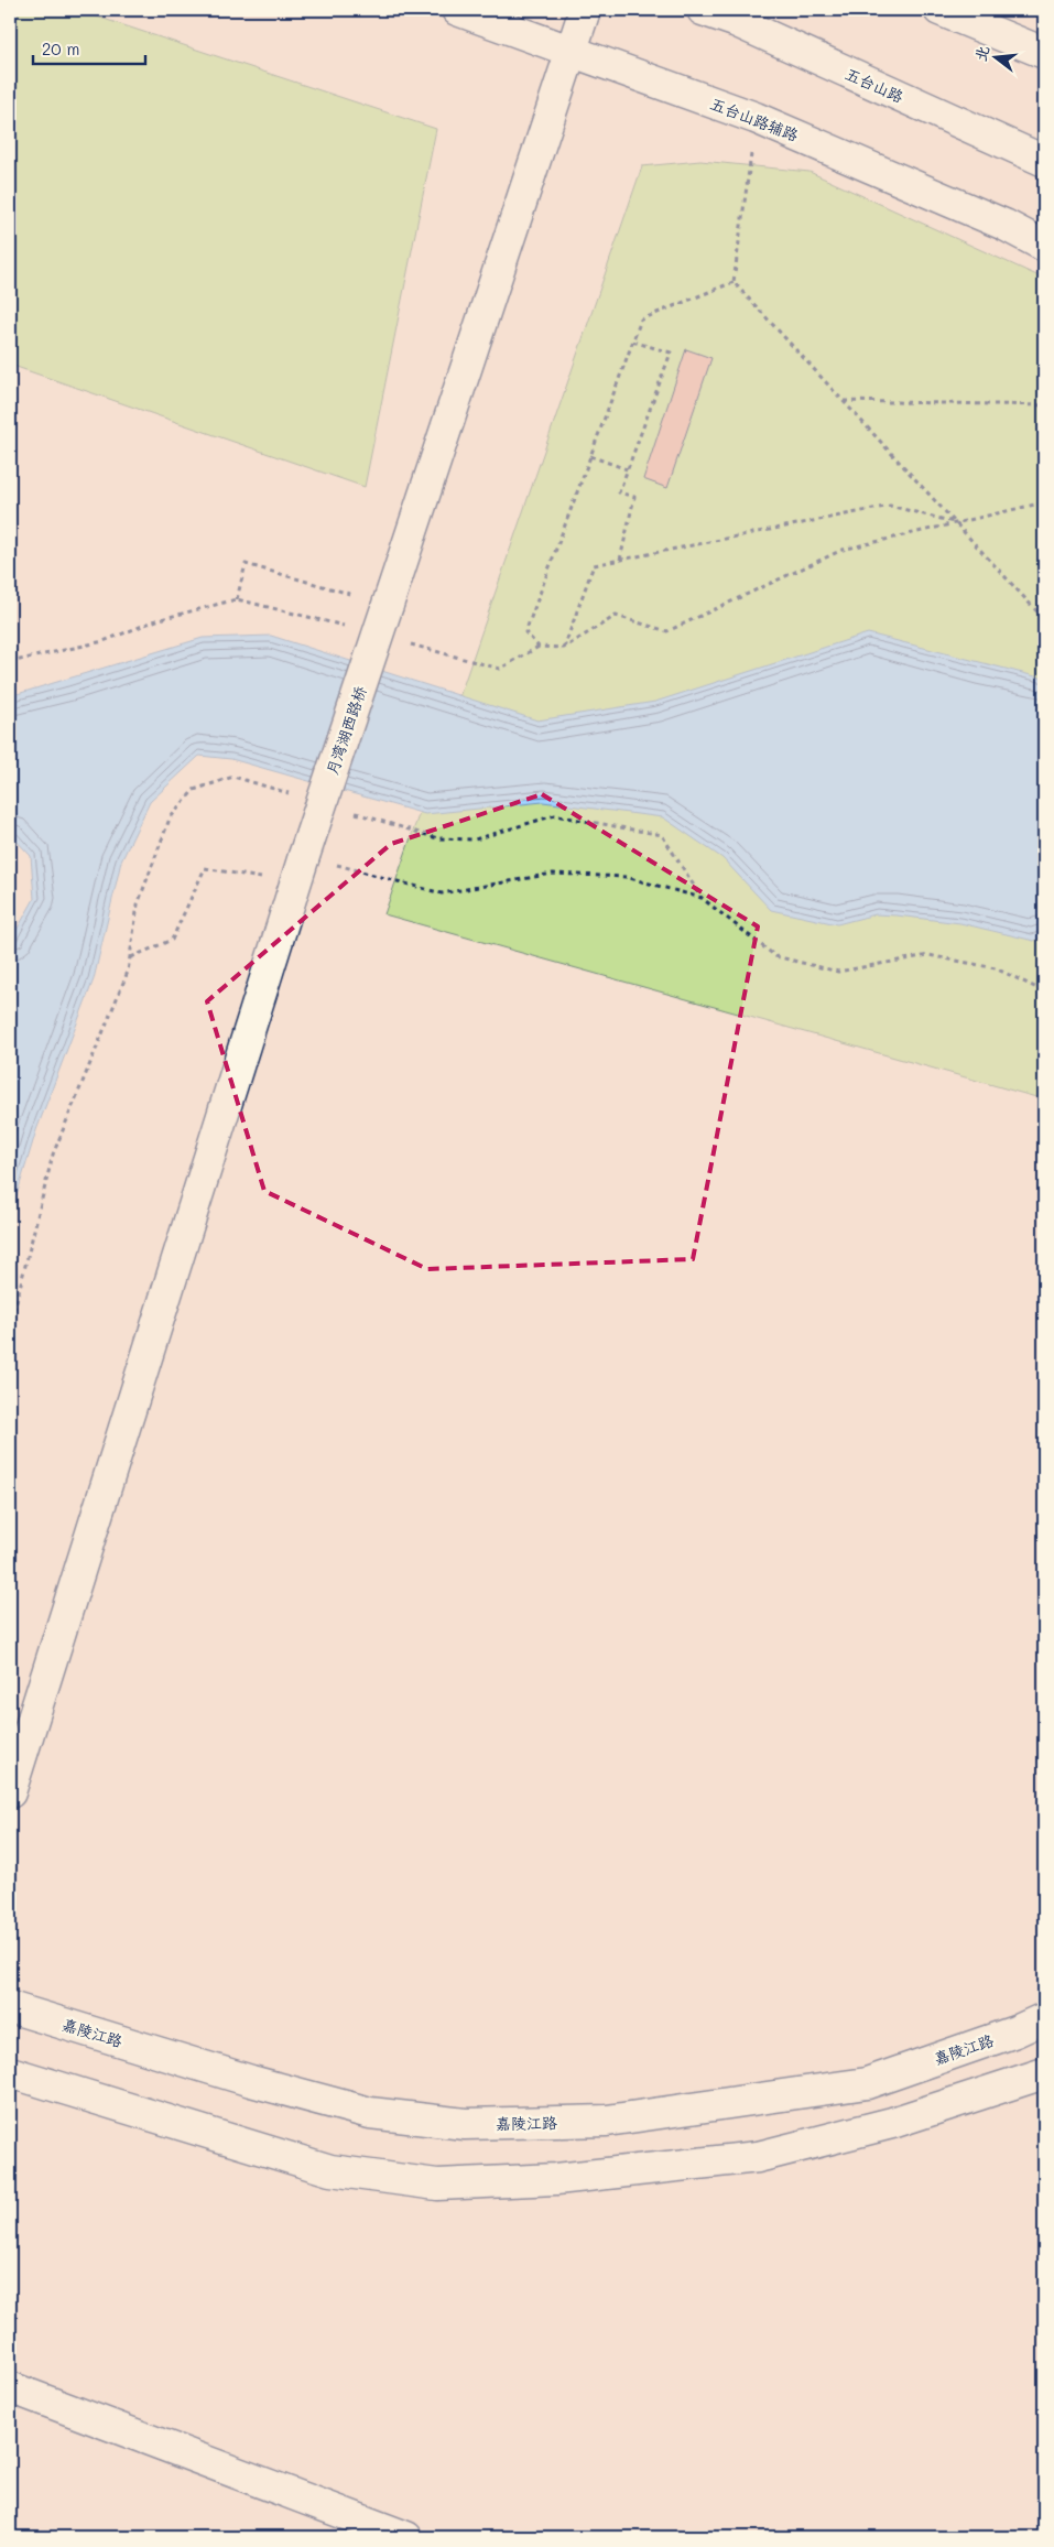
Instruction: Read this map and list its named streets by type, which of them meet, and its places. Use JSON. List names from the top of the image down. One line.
{"streets":{"street":["五台山路","五台山路辅路","月湾湖西路桥","嘉陵江路"]},"crossings":[["五台山路辅路","月湾湖西路桥"]],"scale_bar":"20 m","north":"left"}
